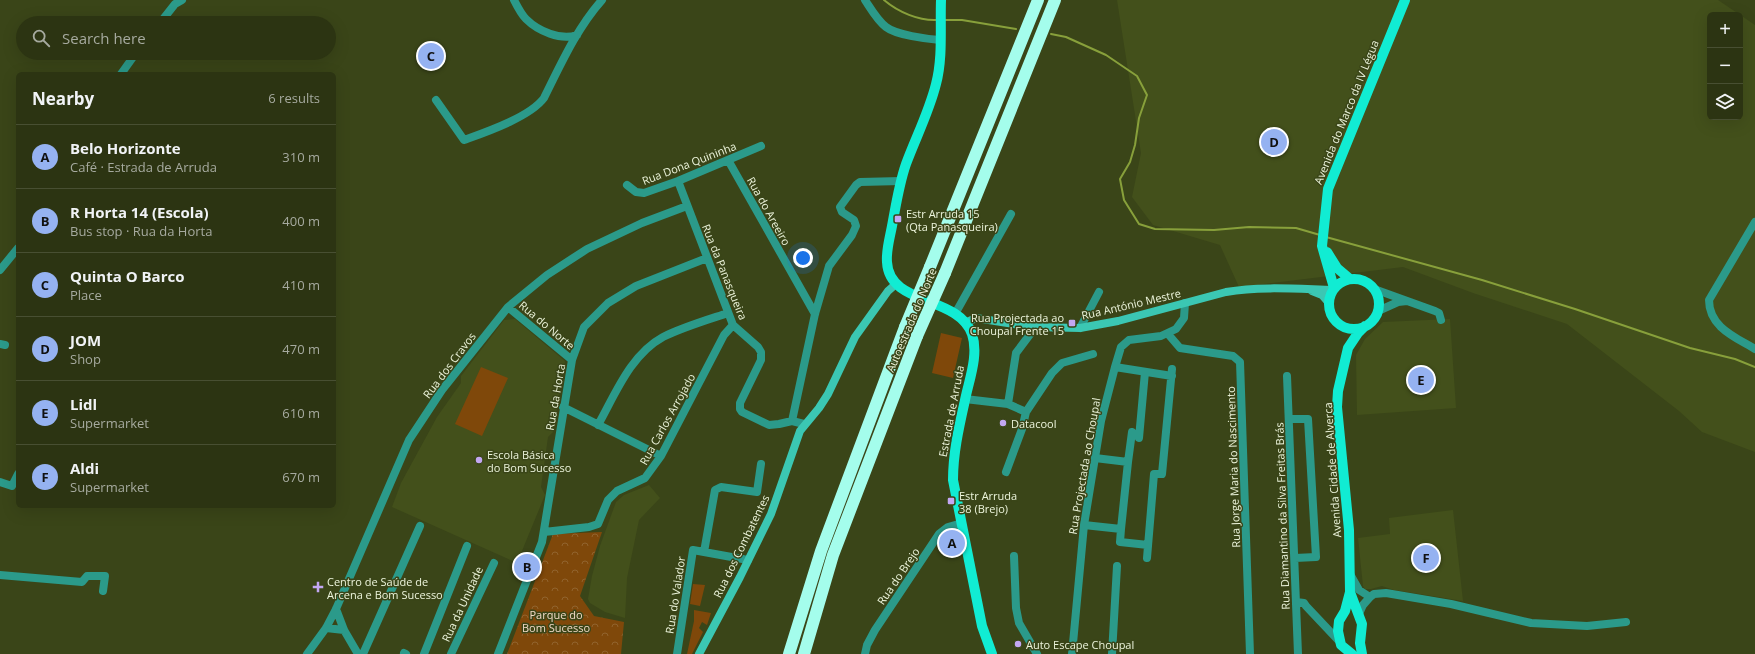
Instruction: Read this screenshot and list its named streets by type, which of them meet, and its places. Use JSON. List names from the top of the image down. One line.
{"streets":{"highway":["Autoestrada do Norte"],"main road":["Avenida do Marco da IV Légua","Estrada de Arruda","Avenida Cidade de Alverca"],"street":["Rua Dona Quininha","Rua do Areeiro","Rua da Panasqueira","Rua António Mestre","Rua do Norte","Rua dos Cravos","Rua da Horta","Rua Carlos Arrojado","Rua Projectada ao Choupal","Rua Jorge Maria do Nascimento","Rua Diamantino da Silva Freitas Brás","Rua dos Combatentes","Rua do Brejo","Rua do Valador","Rua da Unidade"]},"crossings":[["Avenida do Marco da IV Légua","Rua António Mestre"],["Avenida do Marco da IV Légua","Avenida Cidade de Alverca"],["Rua Dona Quininha","Rua do Areeiro"],["Rua Dona Quininha","Rua da Panasqueira"],["Rua da Panasqueira","Rua dos Cravos"],["Rua da Panasqueira","Rua da Horta"],["Rua da Panasqueira","Rua Carlos Arrojado"],["Rua da Panasqueira","Rua dos Combatentes"],["Rua António Mestre","Estrada de Arruda"],["Rua António Mestre","Rua Projectada ao Choupal"],["Rua António Mestre","Avenida Cidade de Alverca"],["Rua do Norte","Rua dos Cravos"],["Rua do Norte","Rua da Horta"],["Rua da Horta","Rua Carlos Arrojado"],["Estrada de Arruda","Rua dos Combatentes"],["Estrada de Arruda","Rua do Brejo"],["Rua Projectada ao Choupal","Rua Jorge Maria do Nascimento"]],"parks":["Parque do Bom Sucesso"],"places":{"transit":["Estr Arruda 15 (Qta Panasqueira)","Rua Projectada ao Choupal Frente 15","Estr Arruda 38 (Brejo)"],"other":["Datacool","Escola Básica do Bom Sucesso","Auto Escape Choupal"],"health":["Centro de Saúde de Arcena e Bom Sucesso"]},"page":{"map_buttons":["+","−"],"search":"Search here","pins":["C","D","E","A","F","B"],"heading":["Nearby","6 results"],"list":[{"mark":"A","name":"Belo Horizonte","note":"Café · Estrada de Arruda","value":"310 m"},{"mark":"B","name":"R Horta 14 (Escola)","note":"Bus stop · Rua da Horta","value":"400 m"},{"mark":"C","name":"Quinta O Barco","note":"Place","value":"410 m"},{"mark":"D","name":"JOM","note":"Shop","value":"470 m"},{"mark":"E","name":"Lidl","note":"Supermarket","value":"610 m"},{"mark":"F","name":"Aldi","note":"Supermarket","value":"670 m"}]}}
